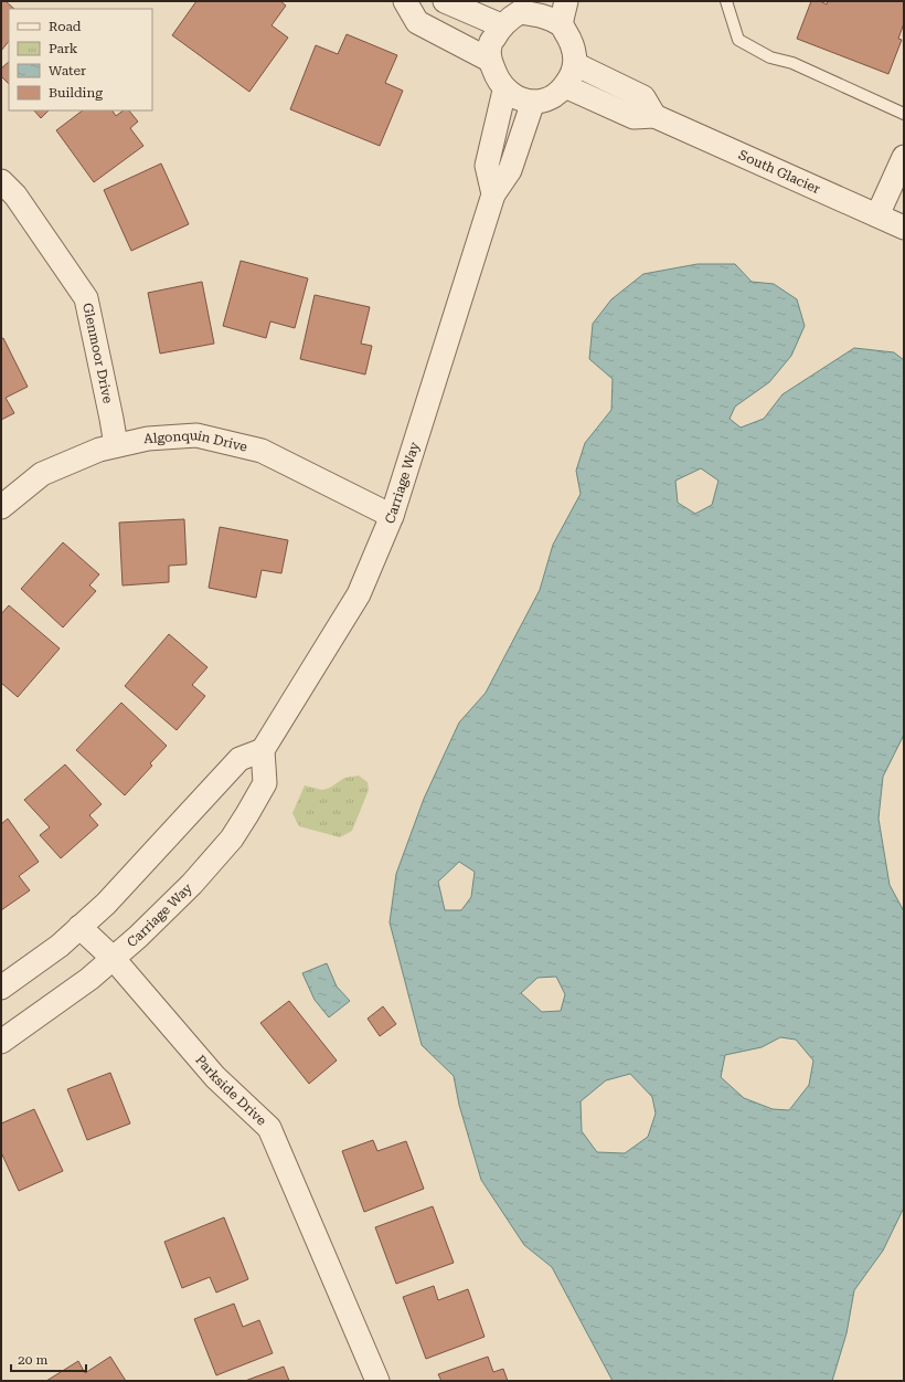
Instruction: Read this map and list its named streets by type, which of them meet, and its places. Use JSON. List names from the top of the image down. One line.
{"streets":{"street":["South Glacier","Glenmoor Drive","Algonquin Drive","Carriage Way","Parkside Drive"]},"crossings":[["South Glacier","Carriage Way"],["Glenmoor Drive","Algonquin Drive"],["Algonquin Drive","Carriage Way"],["Carriage Way","Parkside Drive"]],"legend":["Road","Park","Water","Building"],"scale_bar":"20 m"}
